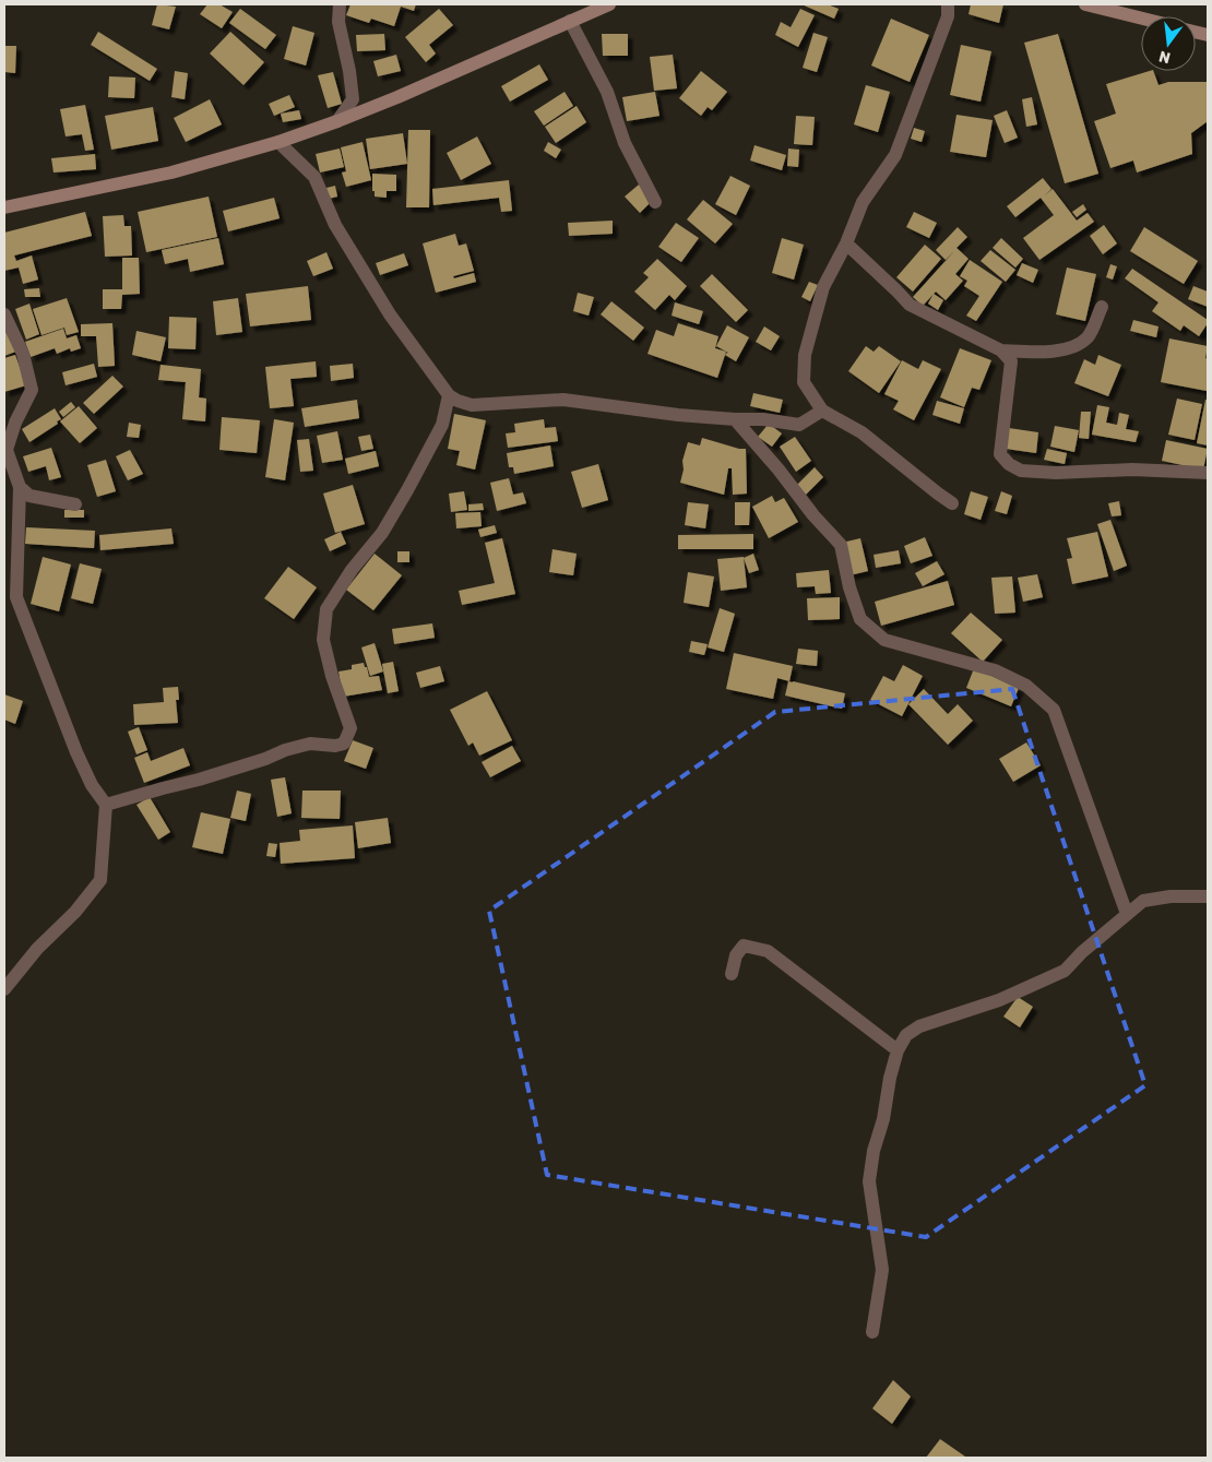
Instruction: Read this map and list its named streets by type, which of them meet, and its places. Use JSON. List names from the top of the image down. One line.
{"north":"bottom"}
